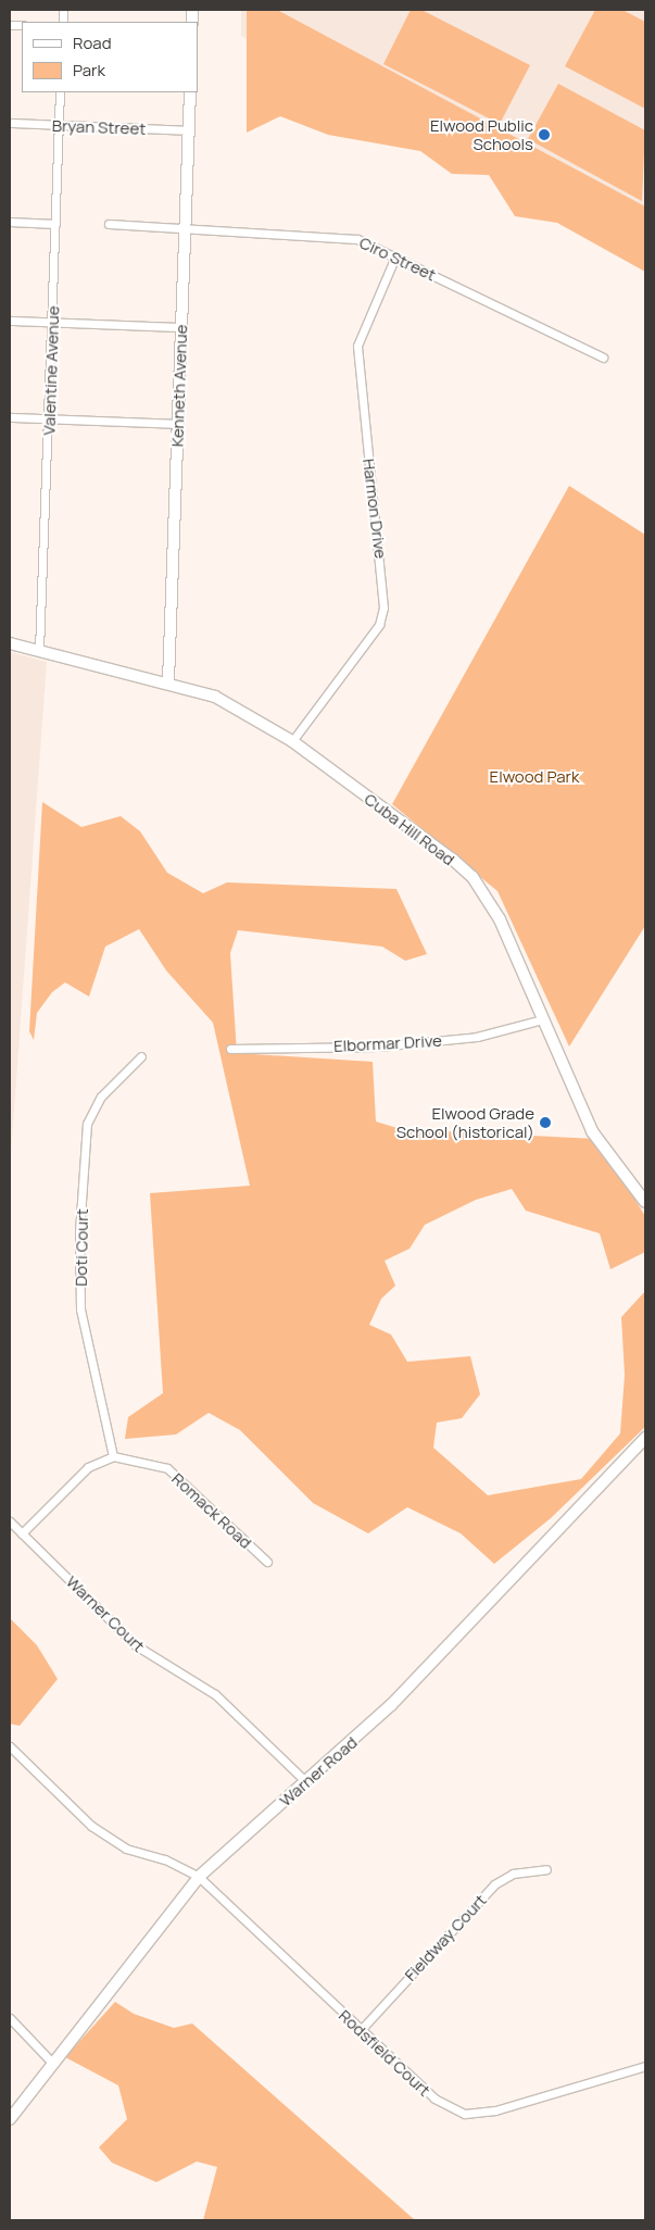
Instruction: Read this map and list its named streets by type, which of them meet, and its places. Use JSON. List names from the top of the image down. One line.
{"streets":{"street":["Bryan Street","Ciro Street","Valentine Avenue","Kenneth Avenue","Harmon Drive","Cuba Hill Road","Elbormar Drive","Doti Court","Romack Road","Warner Court","Warner Road","Fieldway Court","Rodsfield Court"]},"crossings":[["Bryan Street","Valentine Avenue"],["Bryan Street","Kenneth Avenue"],["Ciro Street","Kenneth Avenue"],["Ciro Street","Harmon Drive"],["Valentine Avenue","Cuba Hill Road"],["Kenneth Avenue","Cuba Hill Road"],["Harmon Drive","Cuba Hill Road"],["Cuba Hill Road","Elbormar Drive"],["Doti Court","Romack Road"],["Warner Court","Warner Road"],["Warner Road","Rodsfield Court"],["Fieldway Court","Rodsfield Court"]],"parks":["Elwood Park"],"places":["Elwood Public Schools","Elwood Grade School (historical)"],"legend":["Road","Park"]}
